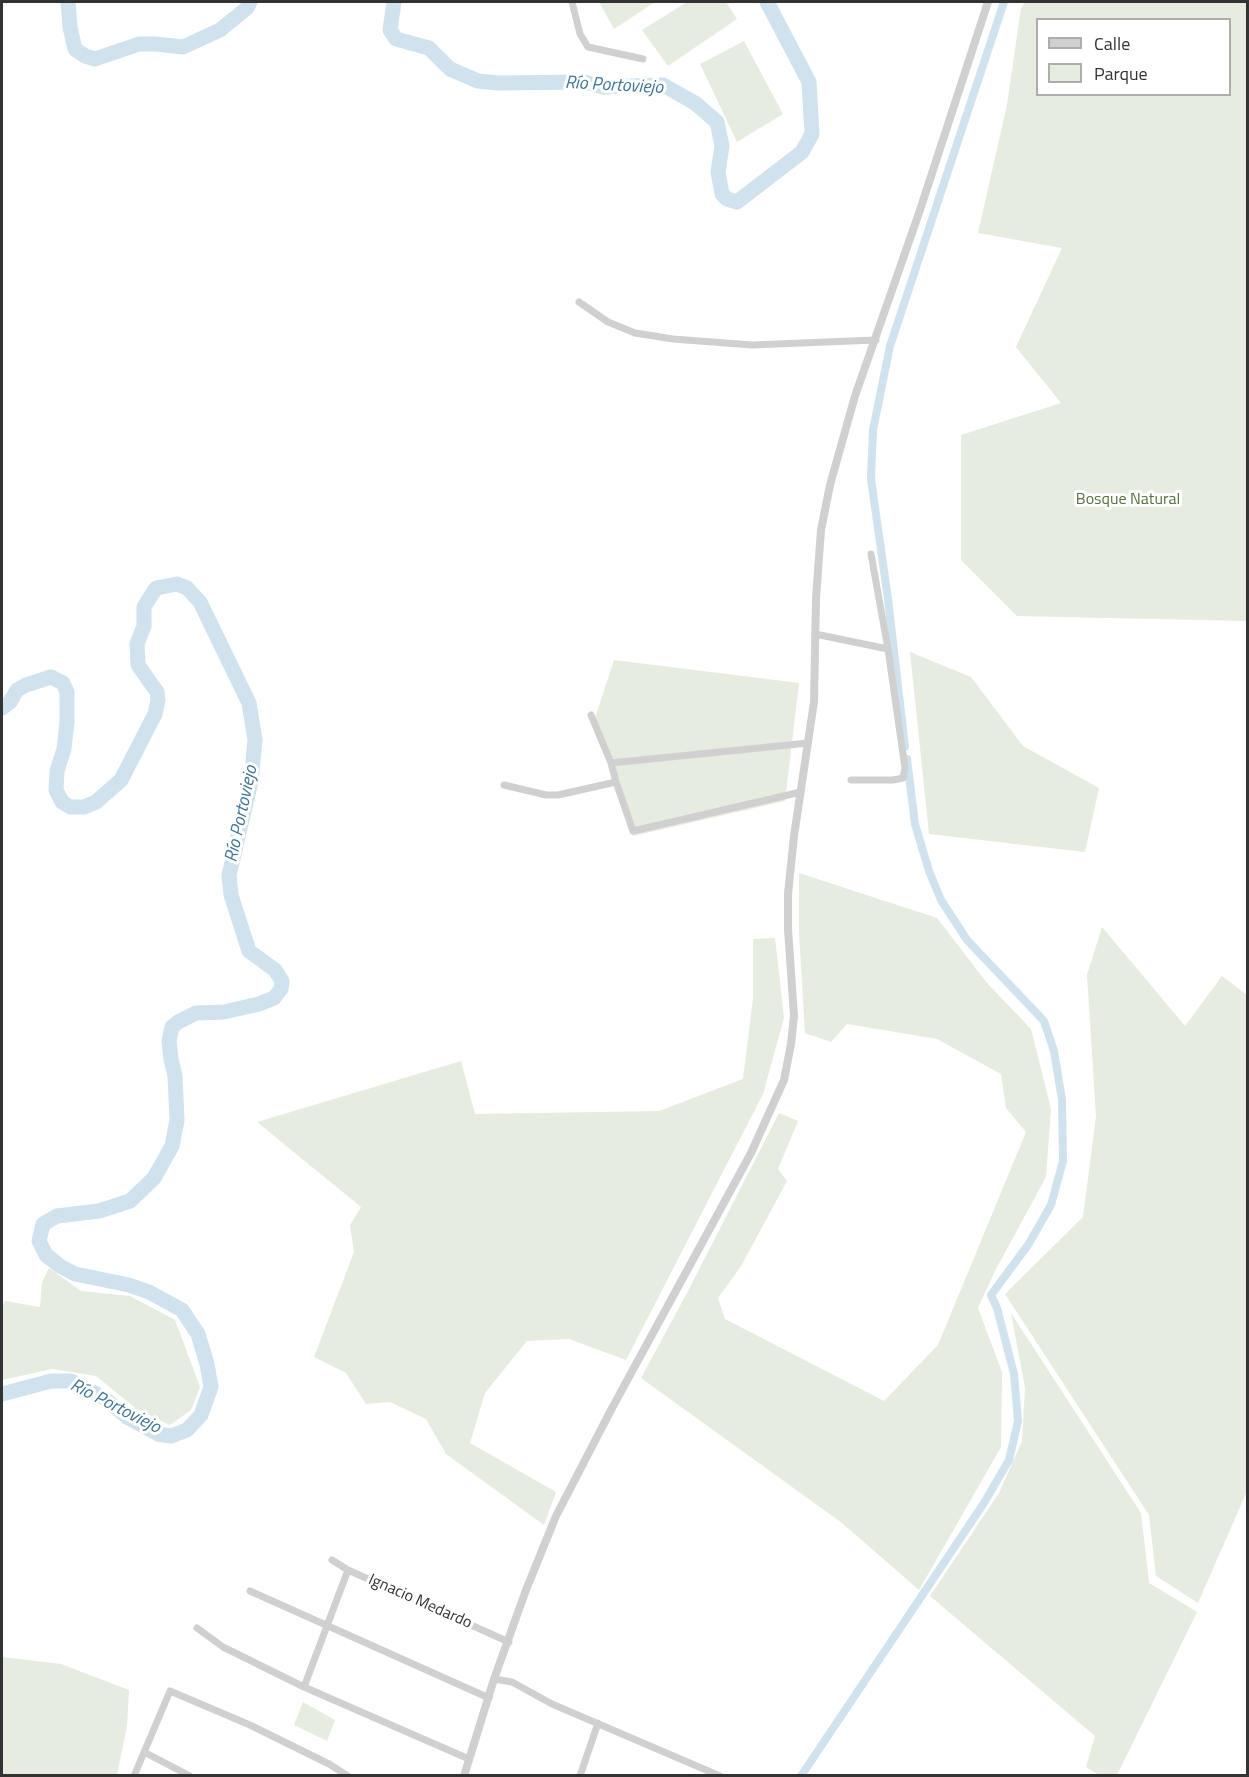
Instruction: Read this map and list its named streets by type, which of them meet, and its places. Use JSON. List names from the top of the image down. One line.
{"streets":{"street":["Ignacio Medardo"]},"water":["Río Portoviejo"],"parks":["Bosque Natural"],"legend":["Calle","Parque"]}
